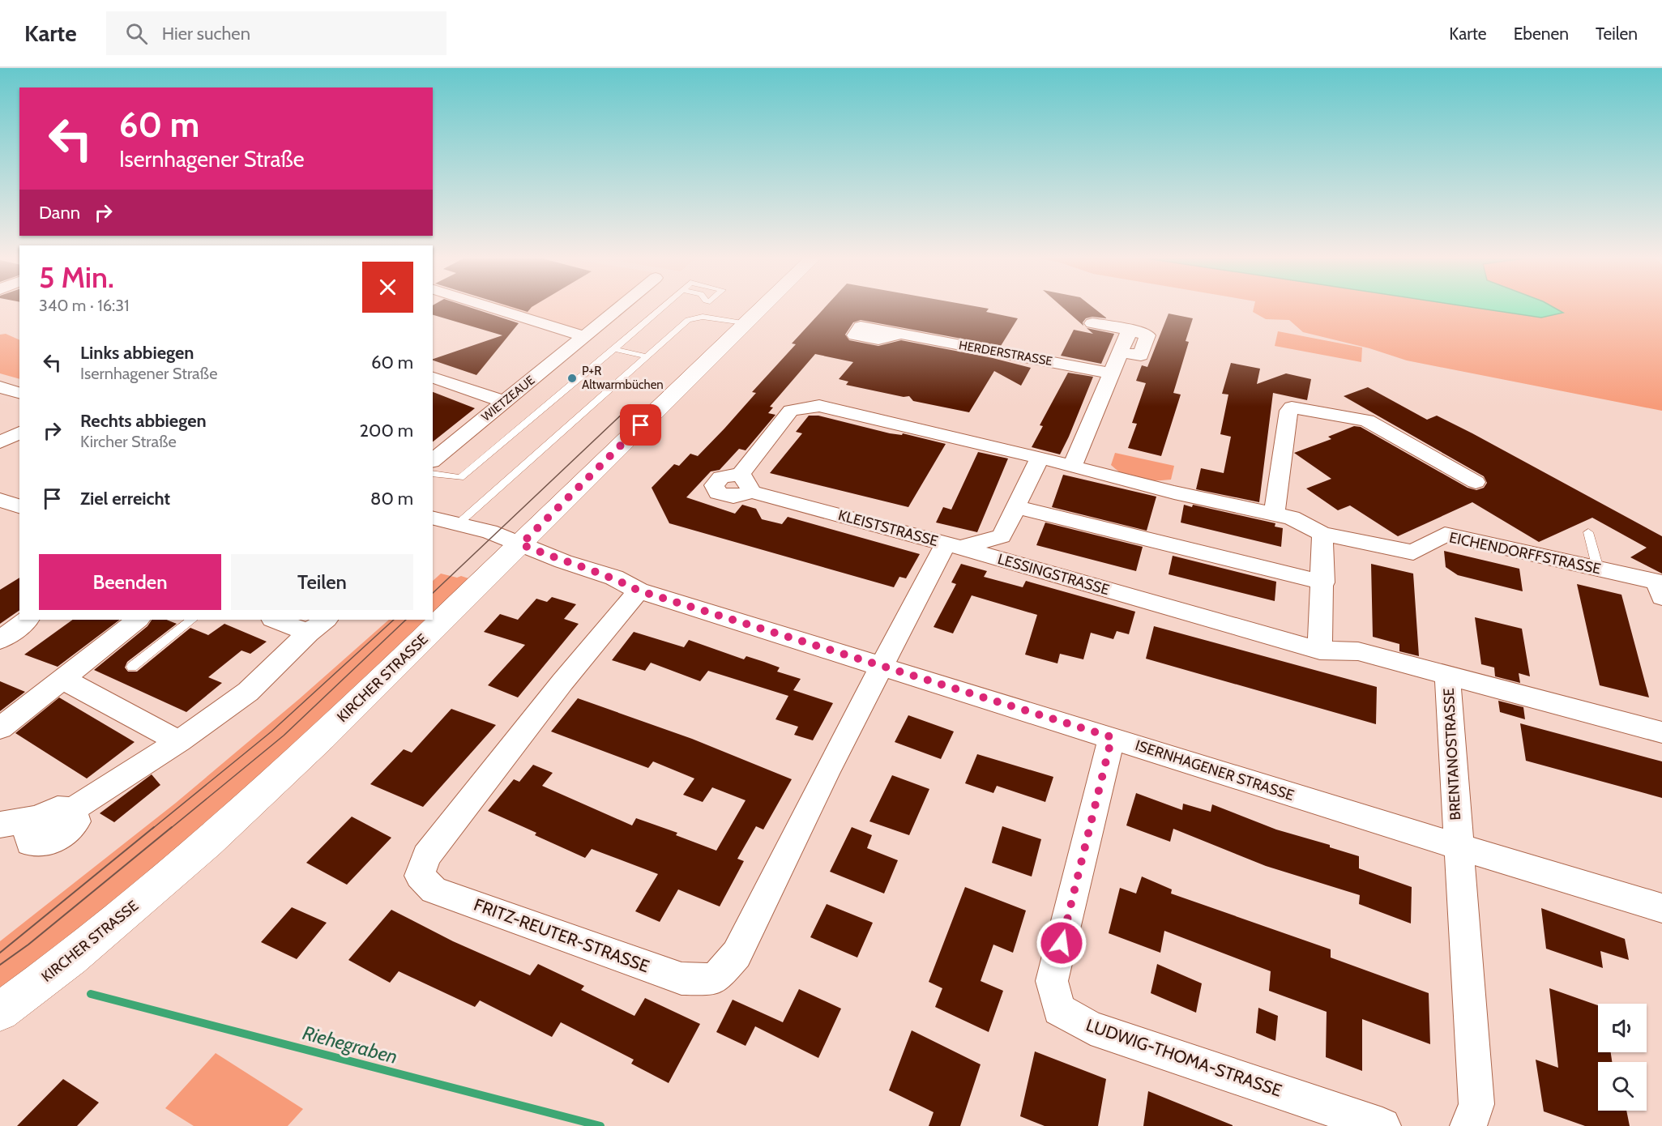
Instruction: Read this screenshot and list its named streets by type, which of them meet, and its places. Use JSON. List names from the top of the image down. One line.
{"streets":{"main road":["KIRCHER STRASSE"],"street":["HERDERSTRASSE","WIETZEAUE","KLEISTSTRASSE","EICHENDORFFSTRASSE","LESSINGSTRASSE","BRENTANOSTRASSE","ISERNHAGENER STRASSE","FRITZ-REUTER-STRASSE","LUDWIG-THOMA-STRASSE"]},"crossings":[["KLEISTSTRASSE","LESSINGSTRASSE"],["KLEISTSTRASSE","ISERNHAGENER STRASSE"],["KLEISTSTRASSE","FRITZ-REUTER-STRASSE"],["LESSINGSTRASSE","BRENTANOSTRASSE"],["KIRCHER STRASSE","ISERNHAGENER STRASSE"],["BRENTANOSTRASSE","ISERNHAGENER STRASSE"],["ISERNHAGENER STRASSE","FRITZ-REUTER-STRASSE"],["ISERNHAGENER STRASSE","LUDWIG-THOMA-STRASSE"]],"water":["Riehegraben"],"places":["P+R Altwarmbüchen"],"page":{"header":"Karte","search":"Hier suchen","nav":["Karte","Ebenen","Teilen"],"turn":["60 m","Isernhagener Straße"],"then":"Dann","heading":["5 Min.","340 m · 16:31"],"list":[{"name":"Links abbiegen","note":"Isernhagener Straße","value":"60 m"},{"name":"Rechts abbiegen","note":"Kircher Straße","value":"200 m"},{"name":"Ziel erreicht","value":"80 m"}],"buttons":["Beenden","Teilen"]}}
